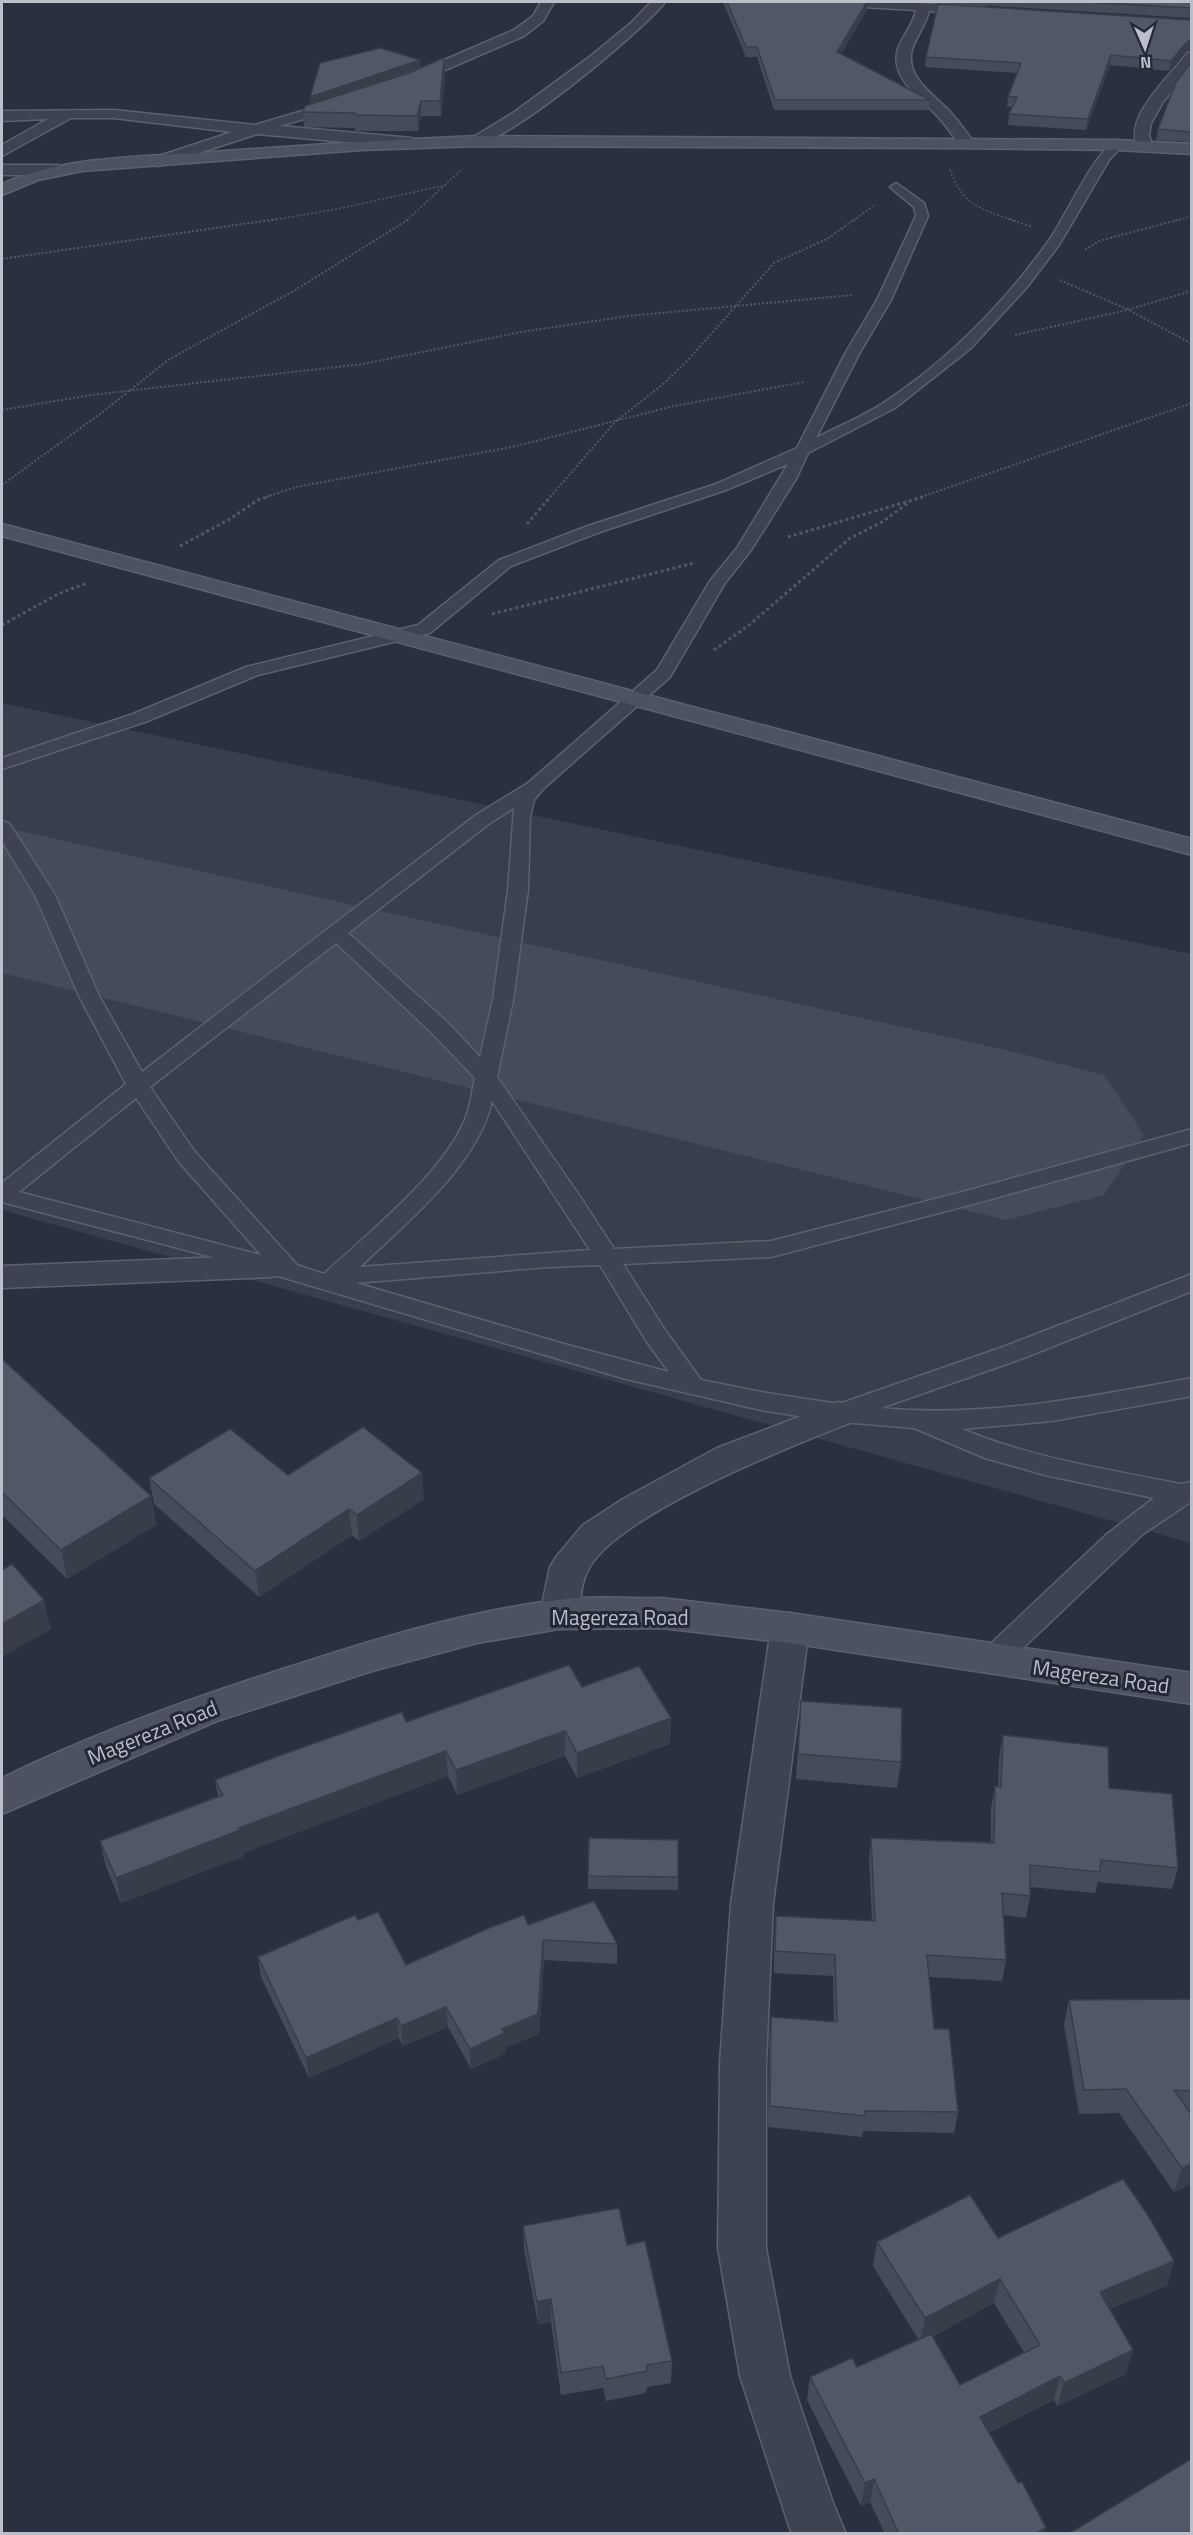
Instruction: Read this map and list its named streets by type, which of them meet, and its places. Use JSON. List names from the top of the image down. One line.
{"streets":{"street":["Magereza Road"]},"north":"bottom"}
